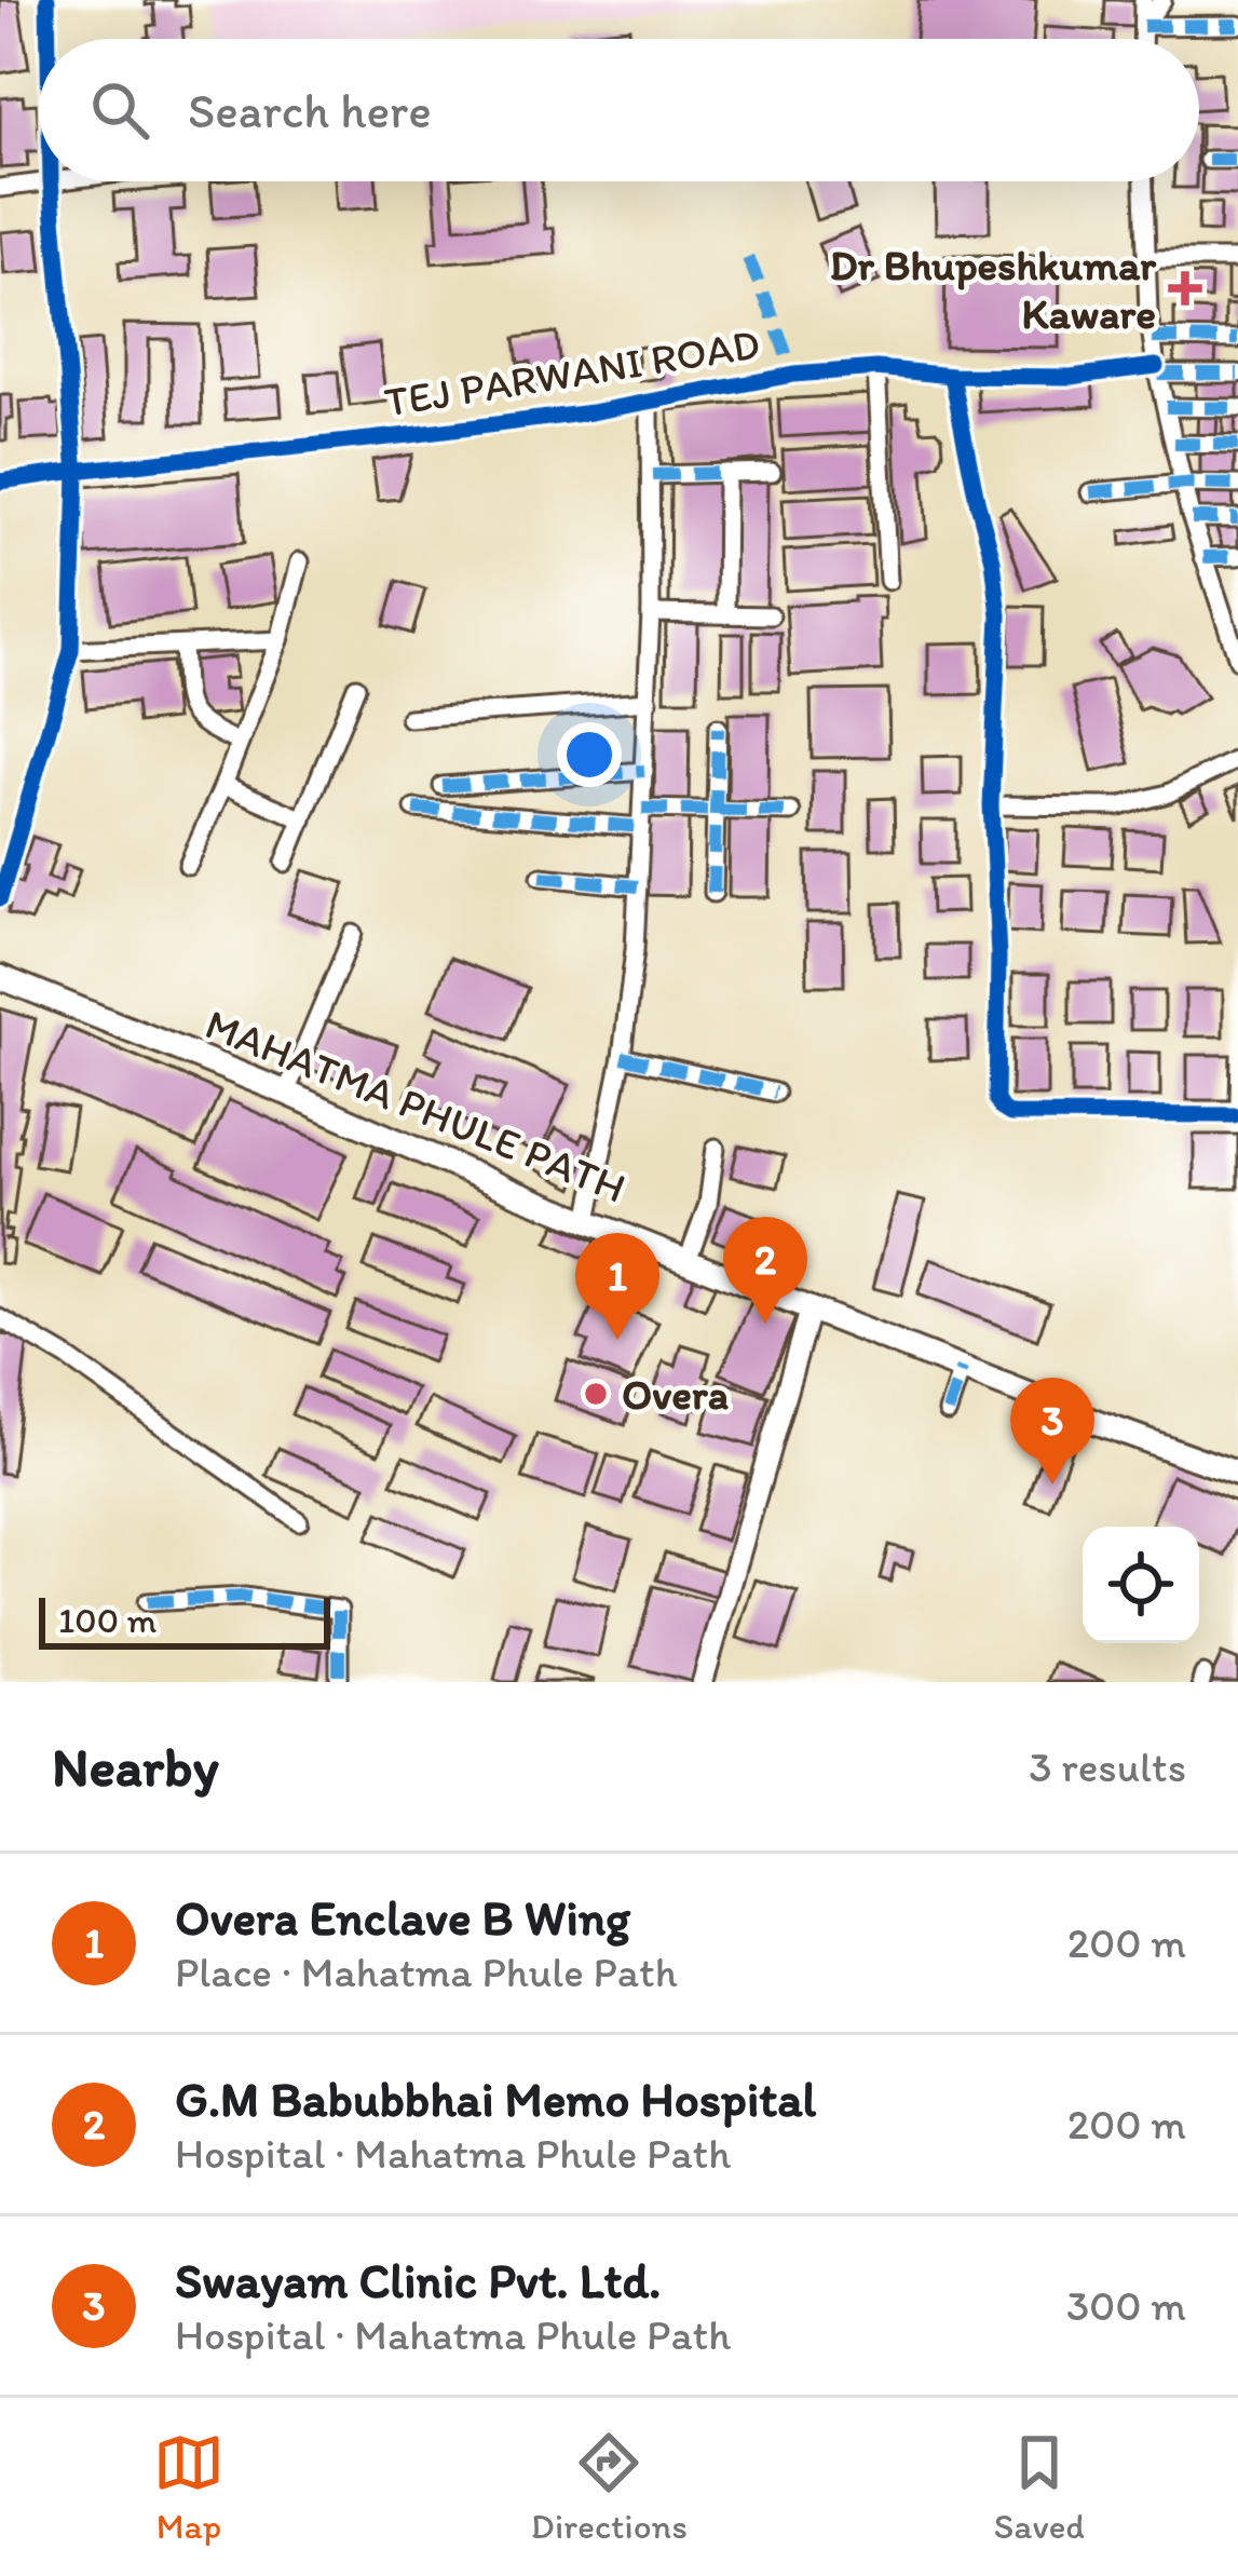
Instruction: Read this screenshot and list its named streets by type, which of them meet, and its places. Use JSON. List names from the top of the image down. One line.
{"streets":{"main road":["MAHATMA PHULE PATH"],"street":["TEJ PARWANI ROAD"]},"places":{"health":["Dr Bhupeshkumar Kaware"],"other":["Overa"]},"scale_bar":"100 m","page":{"search":"Search here","pins":["2","1","3"],"scale":"100 m","heading":["Nearby","3 results"],"list":[{"mark":"1","name":"Overa Enclave B Wing","note":"Place · Mahatma Phule Path","value":"200 m"},{"mark":"2","name":"G.M Babubbhai Memo Hospital","note":"Hospital · Mahatma Phule Path","value":"200 m"},{"mark":"3","name":"Swayam Clinic Pvt. Ltd.","note":"Hospital · Mahatma Phule Path","value":"300 m"}],"nav":["Map","Directions","Saved"]}}
